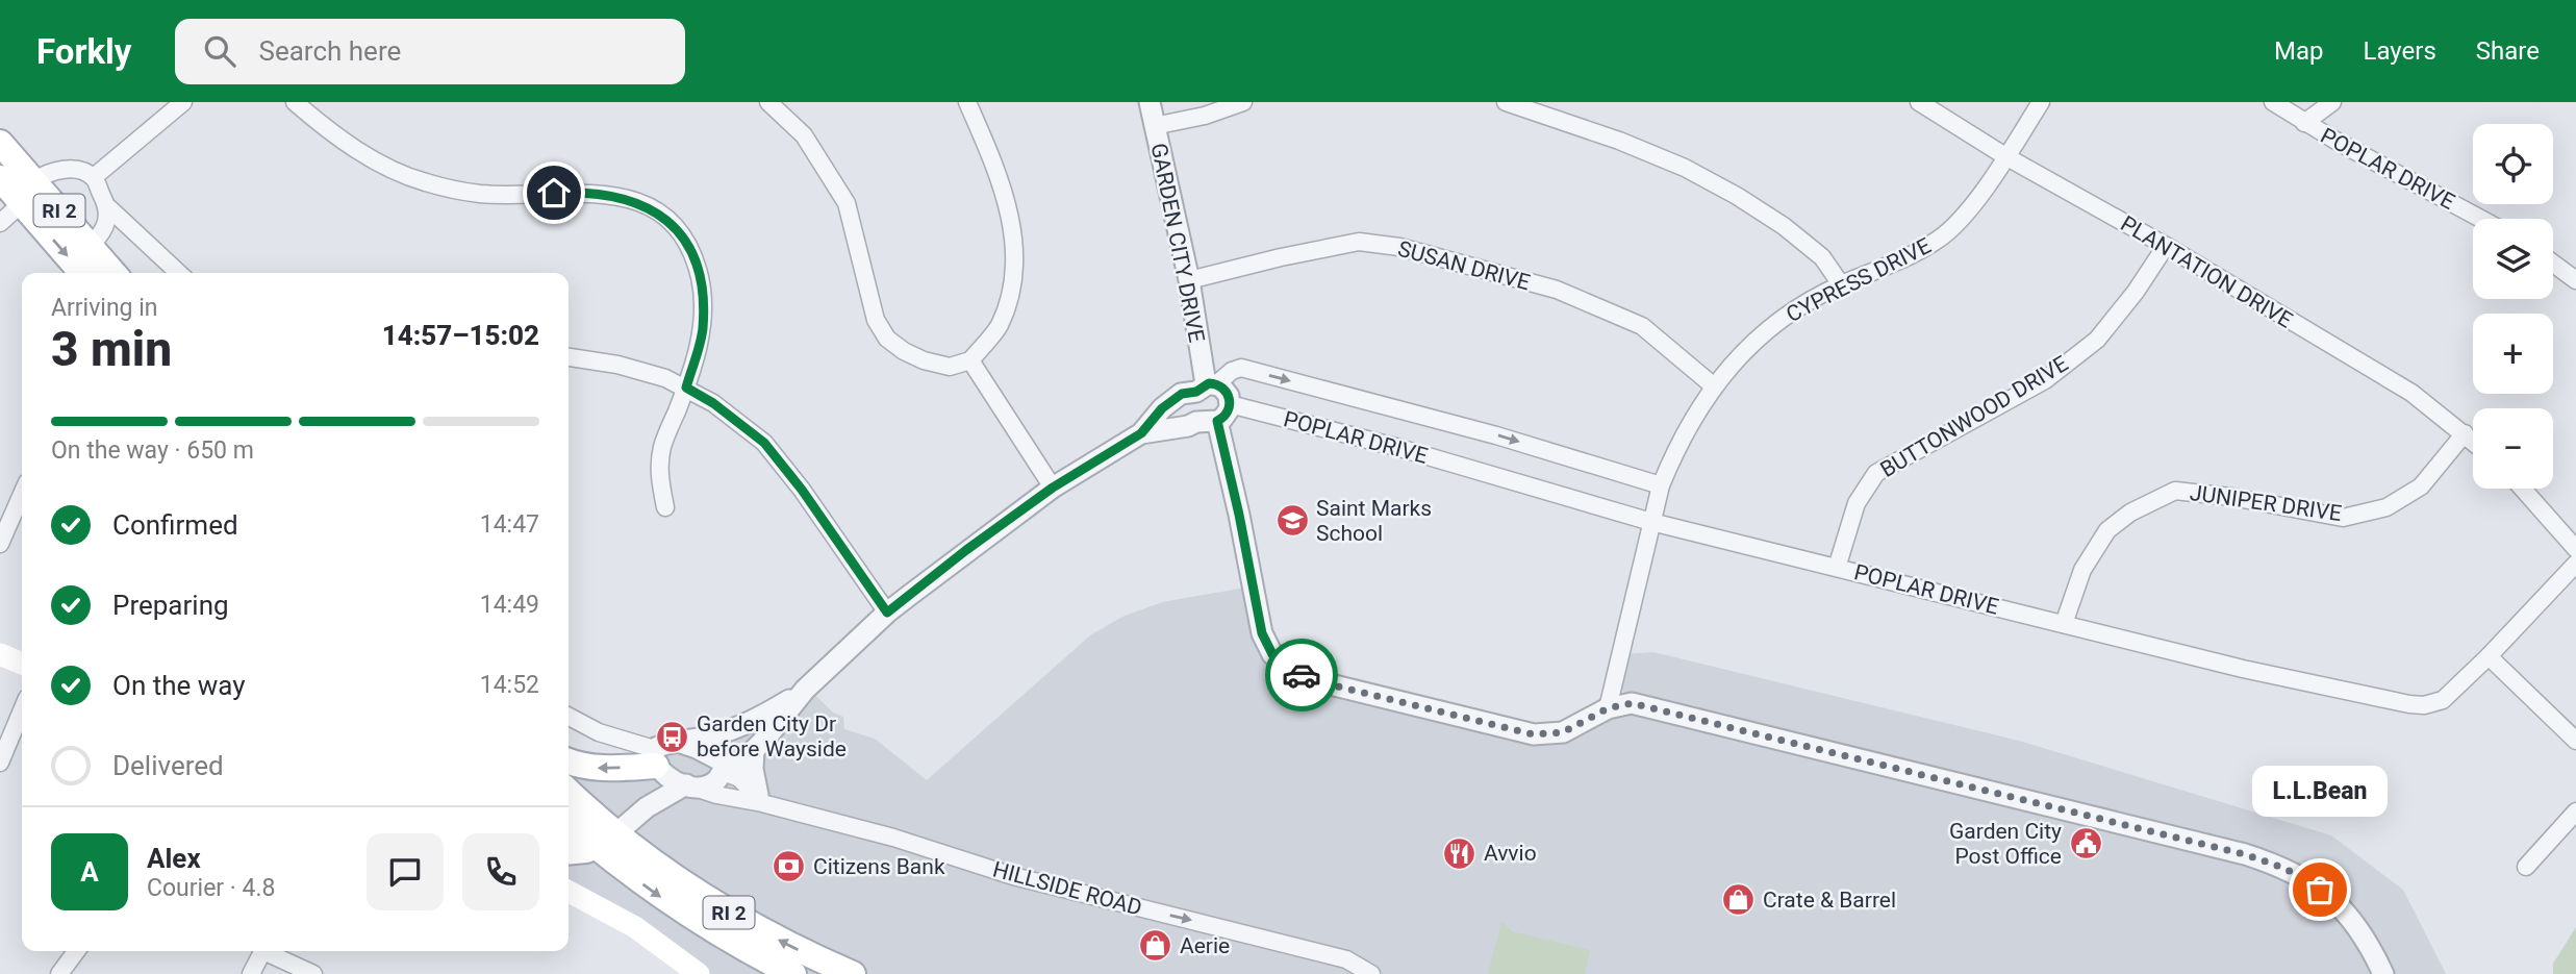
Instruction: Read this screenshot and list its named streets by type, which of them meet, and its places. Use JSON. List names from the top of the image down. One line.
{"streets":{"main road":["RI 2"],"street":["POPLAR DRIVE","GARDEN CITY DRIVE","SUSAN DRIVE","PLANTATION DRIVE","CYPRESS DRIVE","BUTTONWOOD DRIVE","JUNIPER DRIVE","HILLSIDE ROAD"]},"crossings":[["POPLAR DRIVE","GARDEN CITY DRIVE"],["POPLAR DRIVE","CYPRESS DRIVE"],["POPLAR DRIVE","BUTTONWOOD DRIVE"],["POPLAR DRIVE","JUNIPER DRIVE"],["GARDEN CITY DRIVE","SUSAN DRIVE"],["SUSAN DRIVE","CYPRESS DRIVE"],["PLANTATION DRIVE","CYPRESS DRIVE"],["PLANTATION DRIVE","BUTTONWOOD DRIVE"],["PLANTATION DRIVE","JUNIPER DRIVE"]],"one_way":["HILLSIDE ROAD"],"places":{"school or university":["Saint Marks School"],"bus stop":["Garden City Dr before Wayside"],"public building":["Garden City Post Office"],"restaurant":["Avvio"],"bank":["Citizens Bank"],"other":["L.L.Bean"],"shop":["Crate & Barrel","Aerie"]},"page":{"header":"Forkly","search":"Search here","nav":["Map","Layers","Share"],"map_buttons":["+","−"],"heading":["3 min","Arriving in","14:57–15:02"],"panel":["Alex","Courier · 4.8"],"bar":"On the way · 650 m","list":[["Confirmed","14:47"],["Preparing","14:49"],["On the way","14:52"],"Delivered"],"bubble":"L.L.Bean","round":"A"}}
